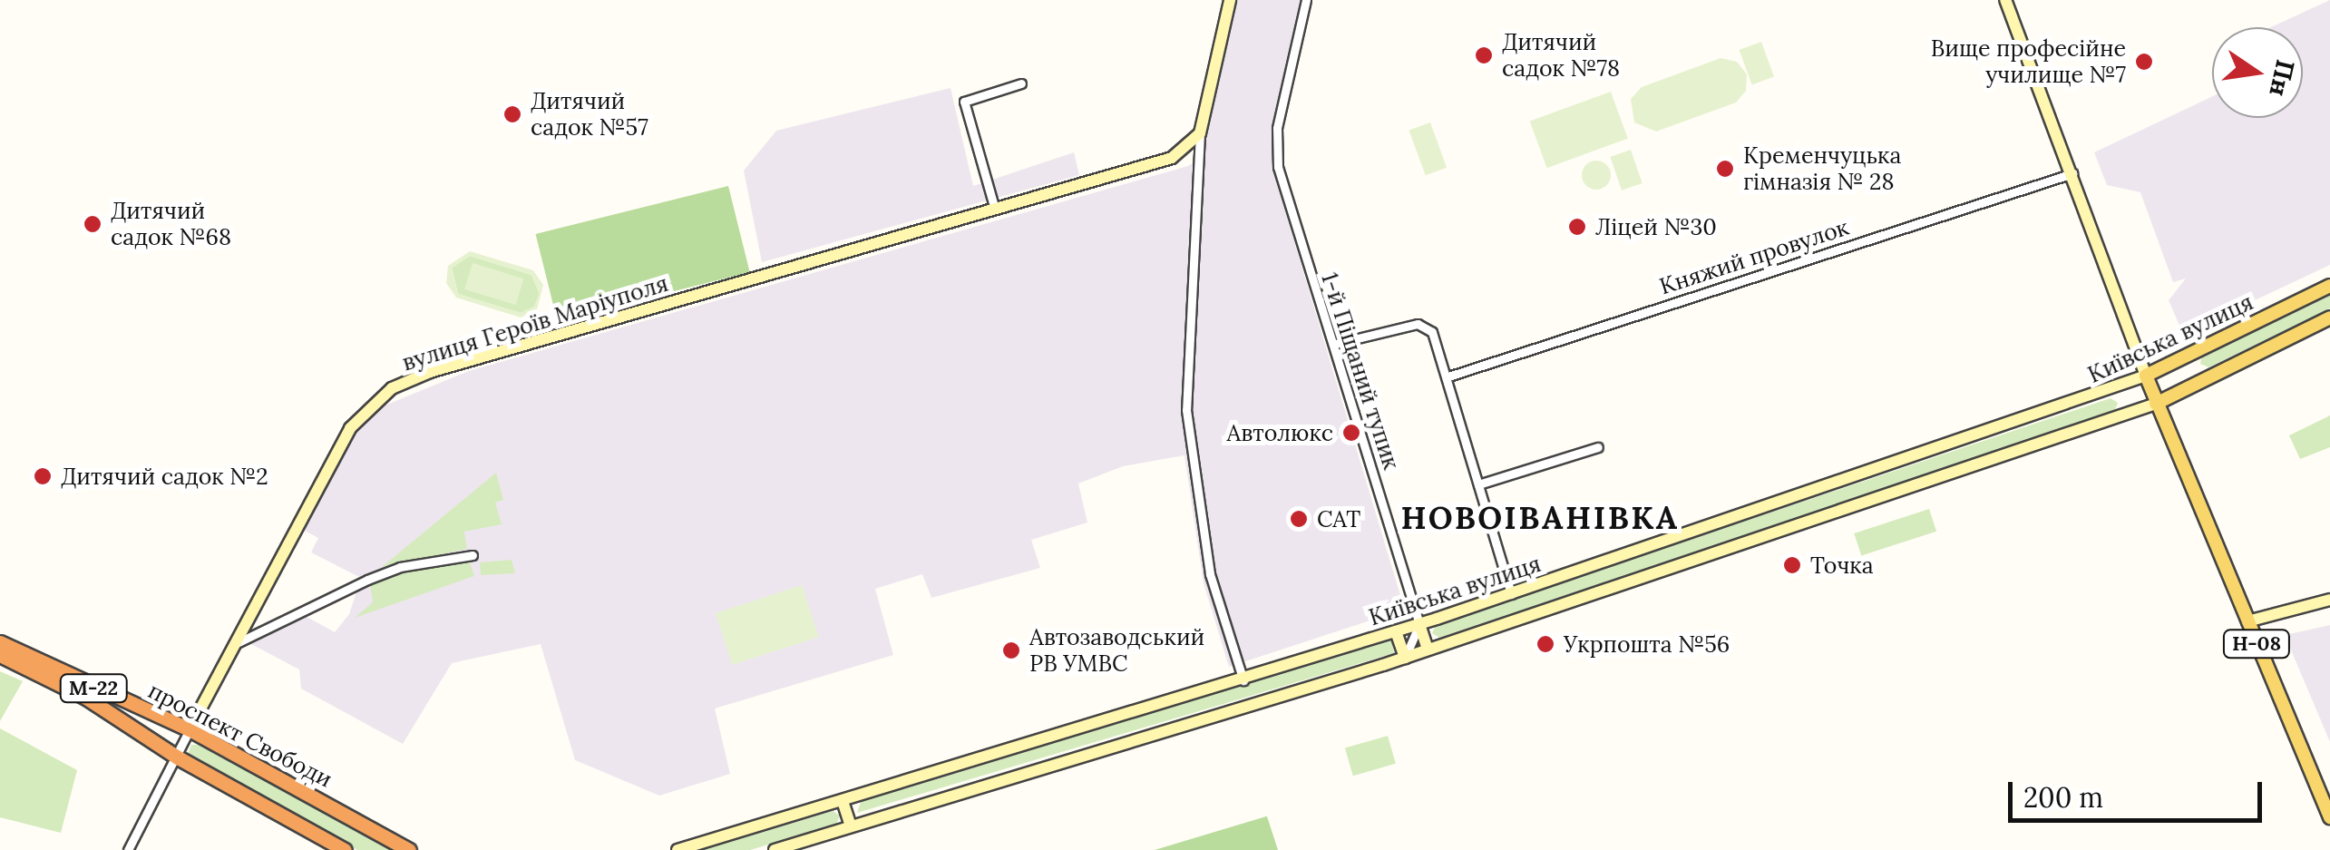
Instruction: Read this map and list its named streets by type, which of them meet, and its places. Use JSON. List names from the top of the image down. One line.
{"streets":{"highway":["М-22","проспект Свободи"],"main road":["вулиця Героїв Маріуполя","Київська вулиця","Н-08"],"street":["Княжий провулок","1-й Піщаний тупик"]},"crossings":[["вулиця Героїв Маріуполя","проспект Свободи"],["Київська вулиця","1-й Піщаний тупик"],["Київська вулиця","Н-08"]],"districts":["НОВОІВАНІВКА"],"places":["Дитячий садок №78","Вище професійне училище №7","Дитячий садок №57","Кременчуцька гімназія № 28","Дитячий садок №68","Ліцей №30","Автолюкс","Дитячий садок №2","САТ","Точка","Укрпошта №56","Автозаводський РВ УМВС"],"scale_bar":"200 m","north":"right"}
